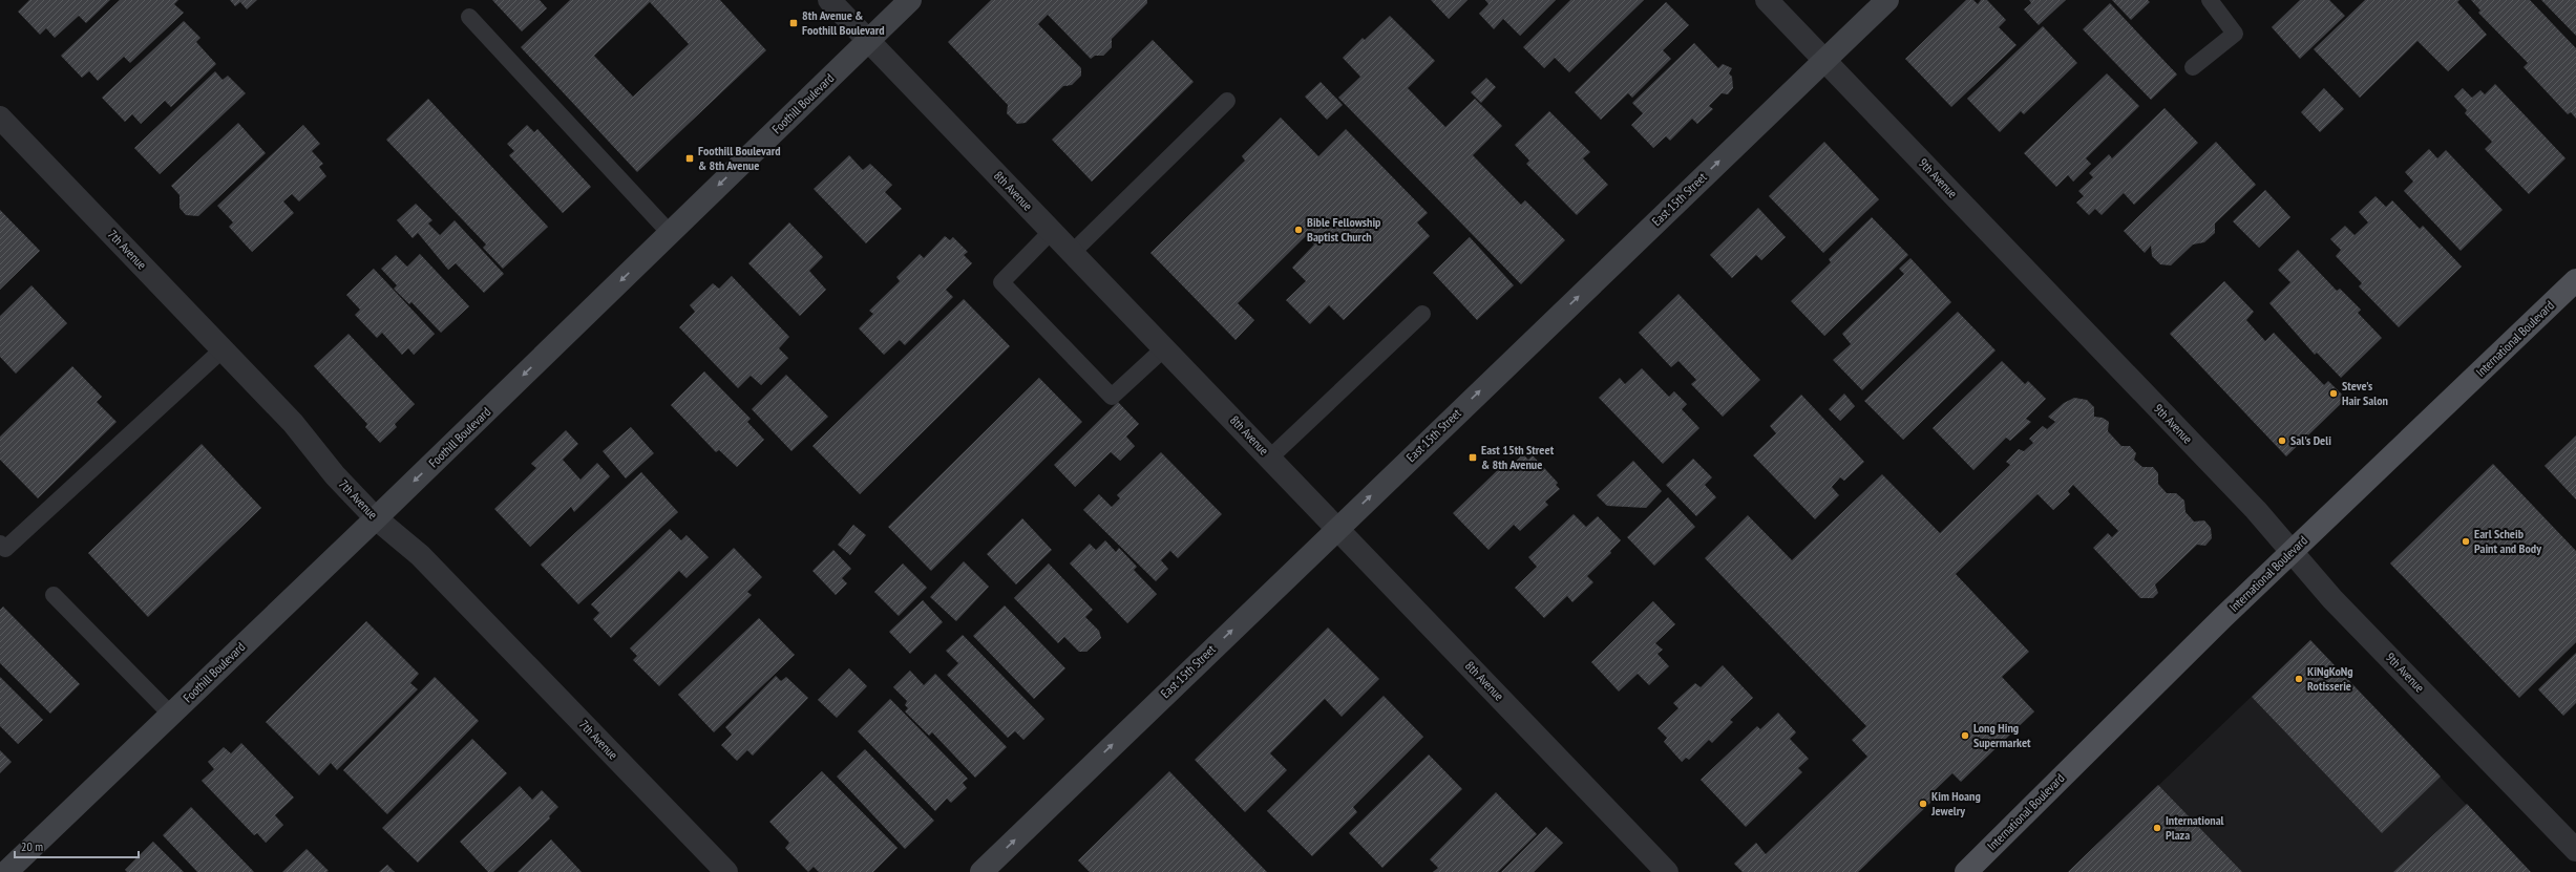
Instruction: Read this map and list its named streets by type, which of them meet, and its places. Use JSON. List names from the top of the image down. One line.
{"streets":{"main road":["Foothill Boulevard","East 15th Street","International Boulevard"],"street":["9th Avenue","8th Avenue","7th Avenue"]},"crossings":[["Foothill Boulevard","8th Avenue"],["Foothill Boulevard","7th Avenue"],["9th Avenue","East 15th Street"],["9th Avenue","International Boulevard"],["8th Avenue","East 15th Street"]],"one_way":["Foothill Boulevard","East 15th Street"],"places":{"transit":["8th Avenue & Foothill Boulevard","Foothill Boulevard & 8th Avenue","East 15th Street & 8th Avenue"],"other":["Bible Fellowship Baptist Church","Steve's Hair Salon","Sal's Deli","Earl Scheib Paint and Body","KiNgKoNg Rotisserie","Long Hing Supermarket","Kim Hoang Jewelry","International Plaza"]},"scale_bar":"20 m"}
